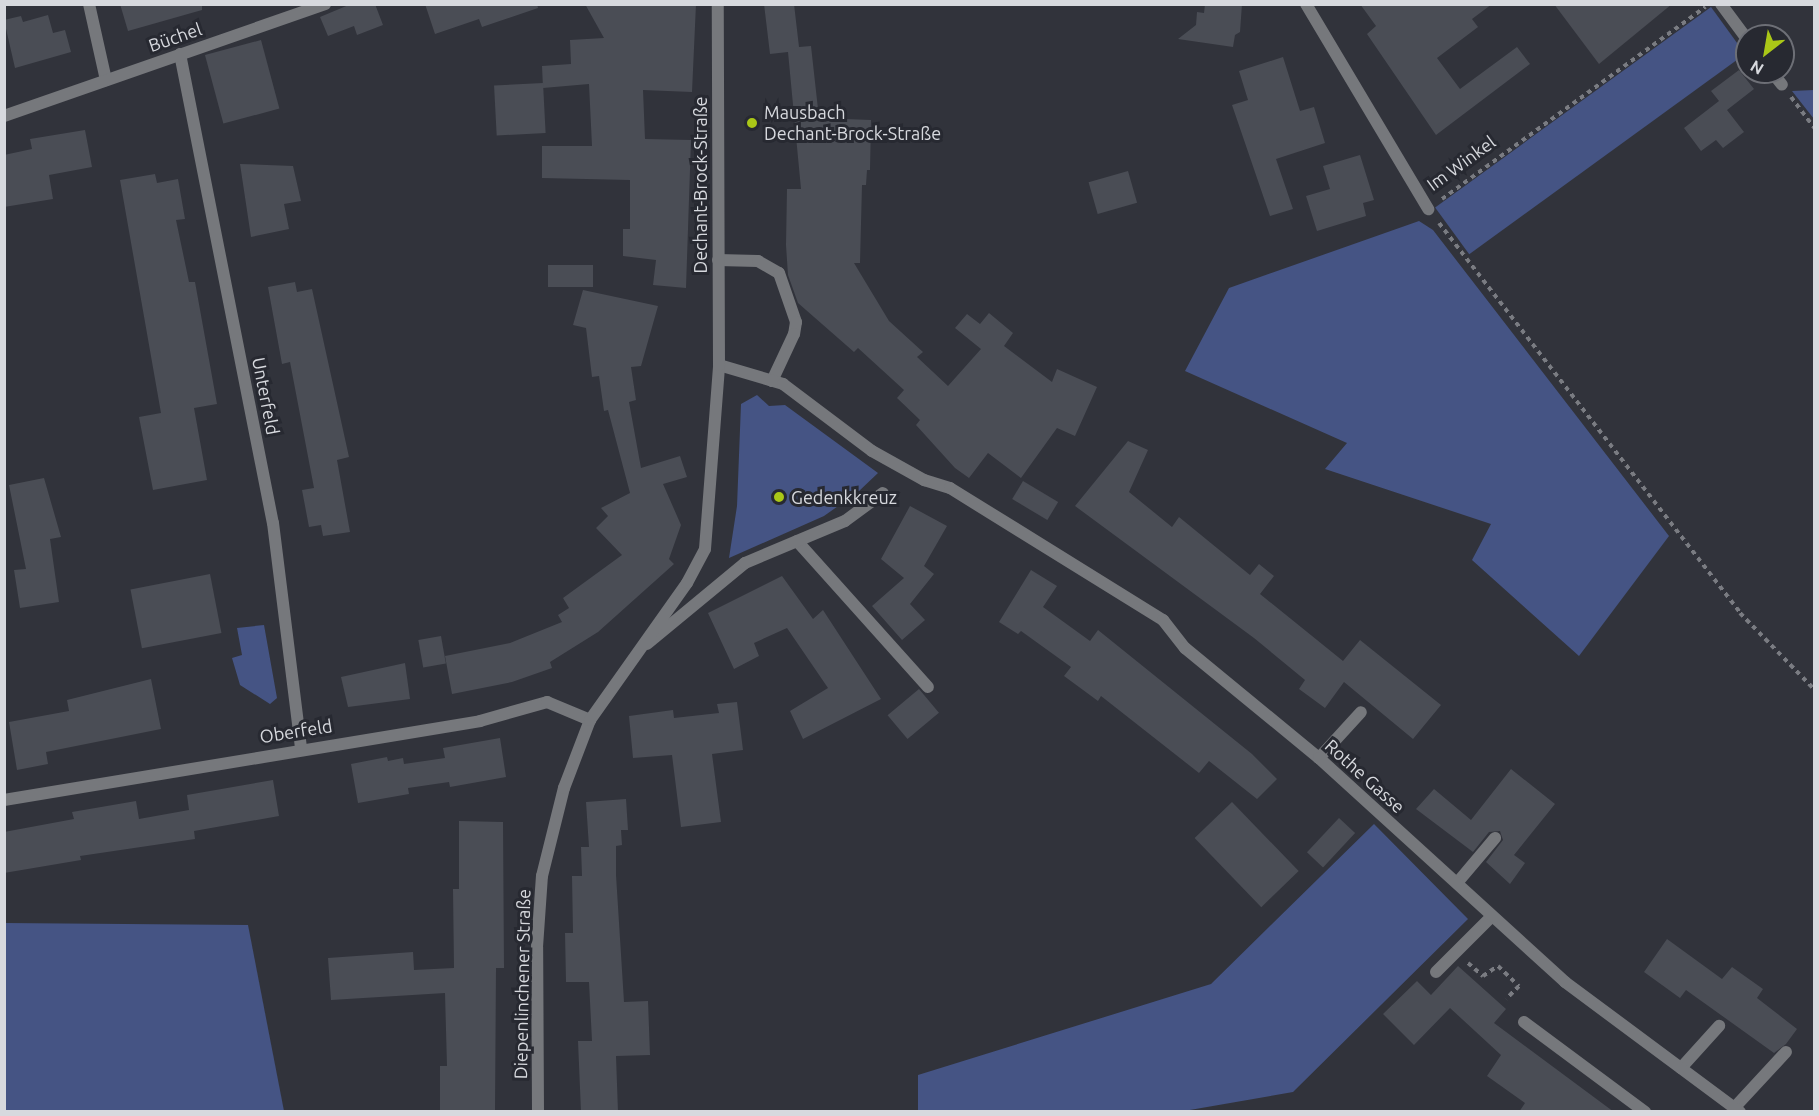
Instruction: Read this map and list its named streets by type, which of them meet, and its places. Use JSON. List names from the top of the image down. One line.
{"streets":{"street":["Büchel","Im Winkel","Dechant-Brock-Straße","Unterfeld","Oberfeld","Rothe Gasse","Diepenlinchener Straße"]},"crossings":[["Büchel","Unterfeld"],["Dechant-Brock-Straße","Oberfeld"],["Dechant-Brock-Straße","Diepenlinchener Straße"],["Unterfeld","Oberfeld"]],"places":["Mausbach Dechant-Brock-Straße","Gedenkkreuz"],"north":"bottom left"}
